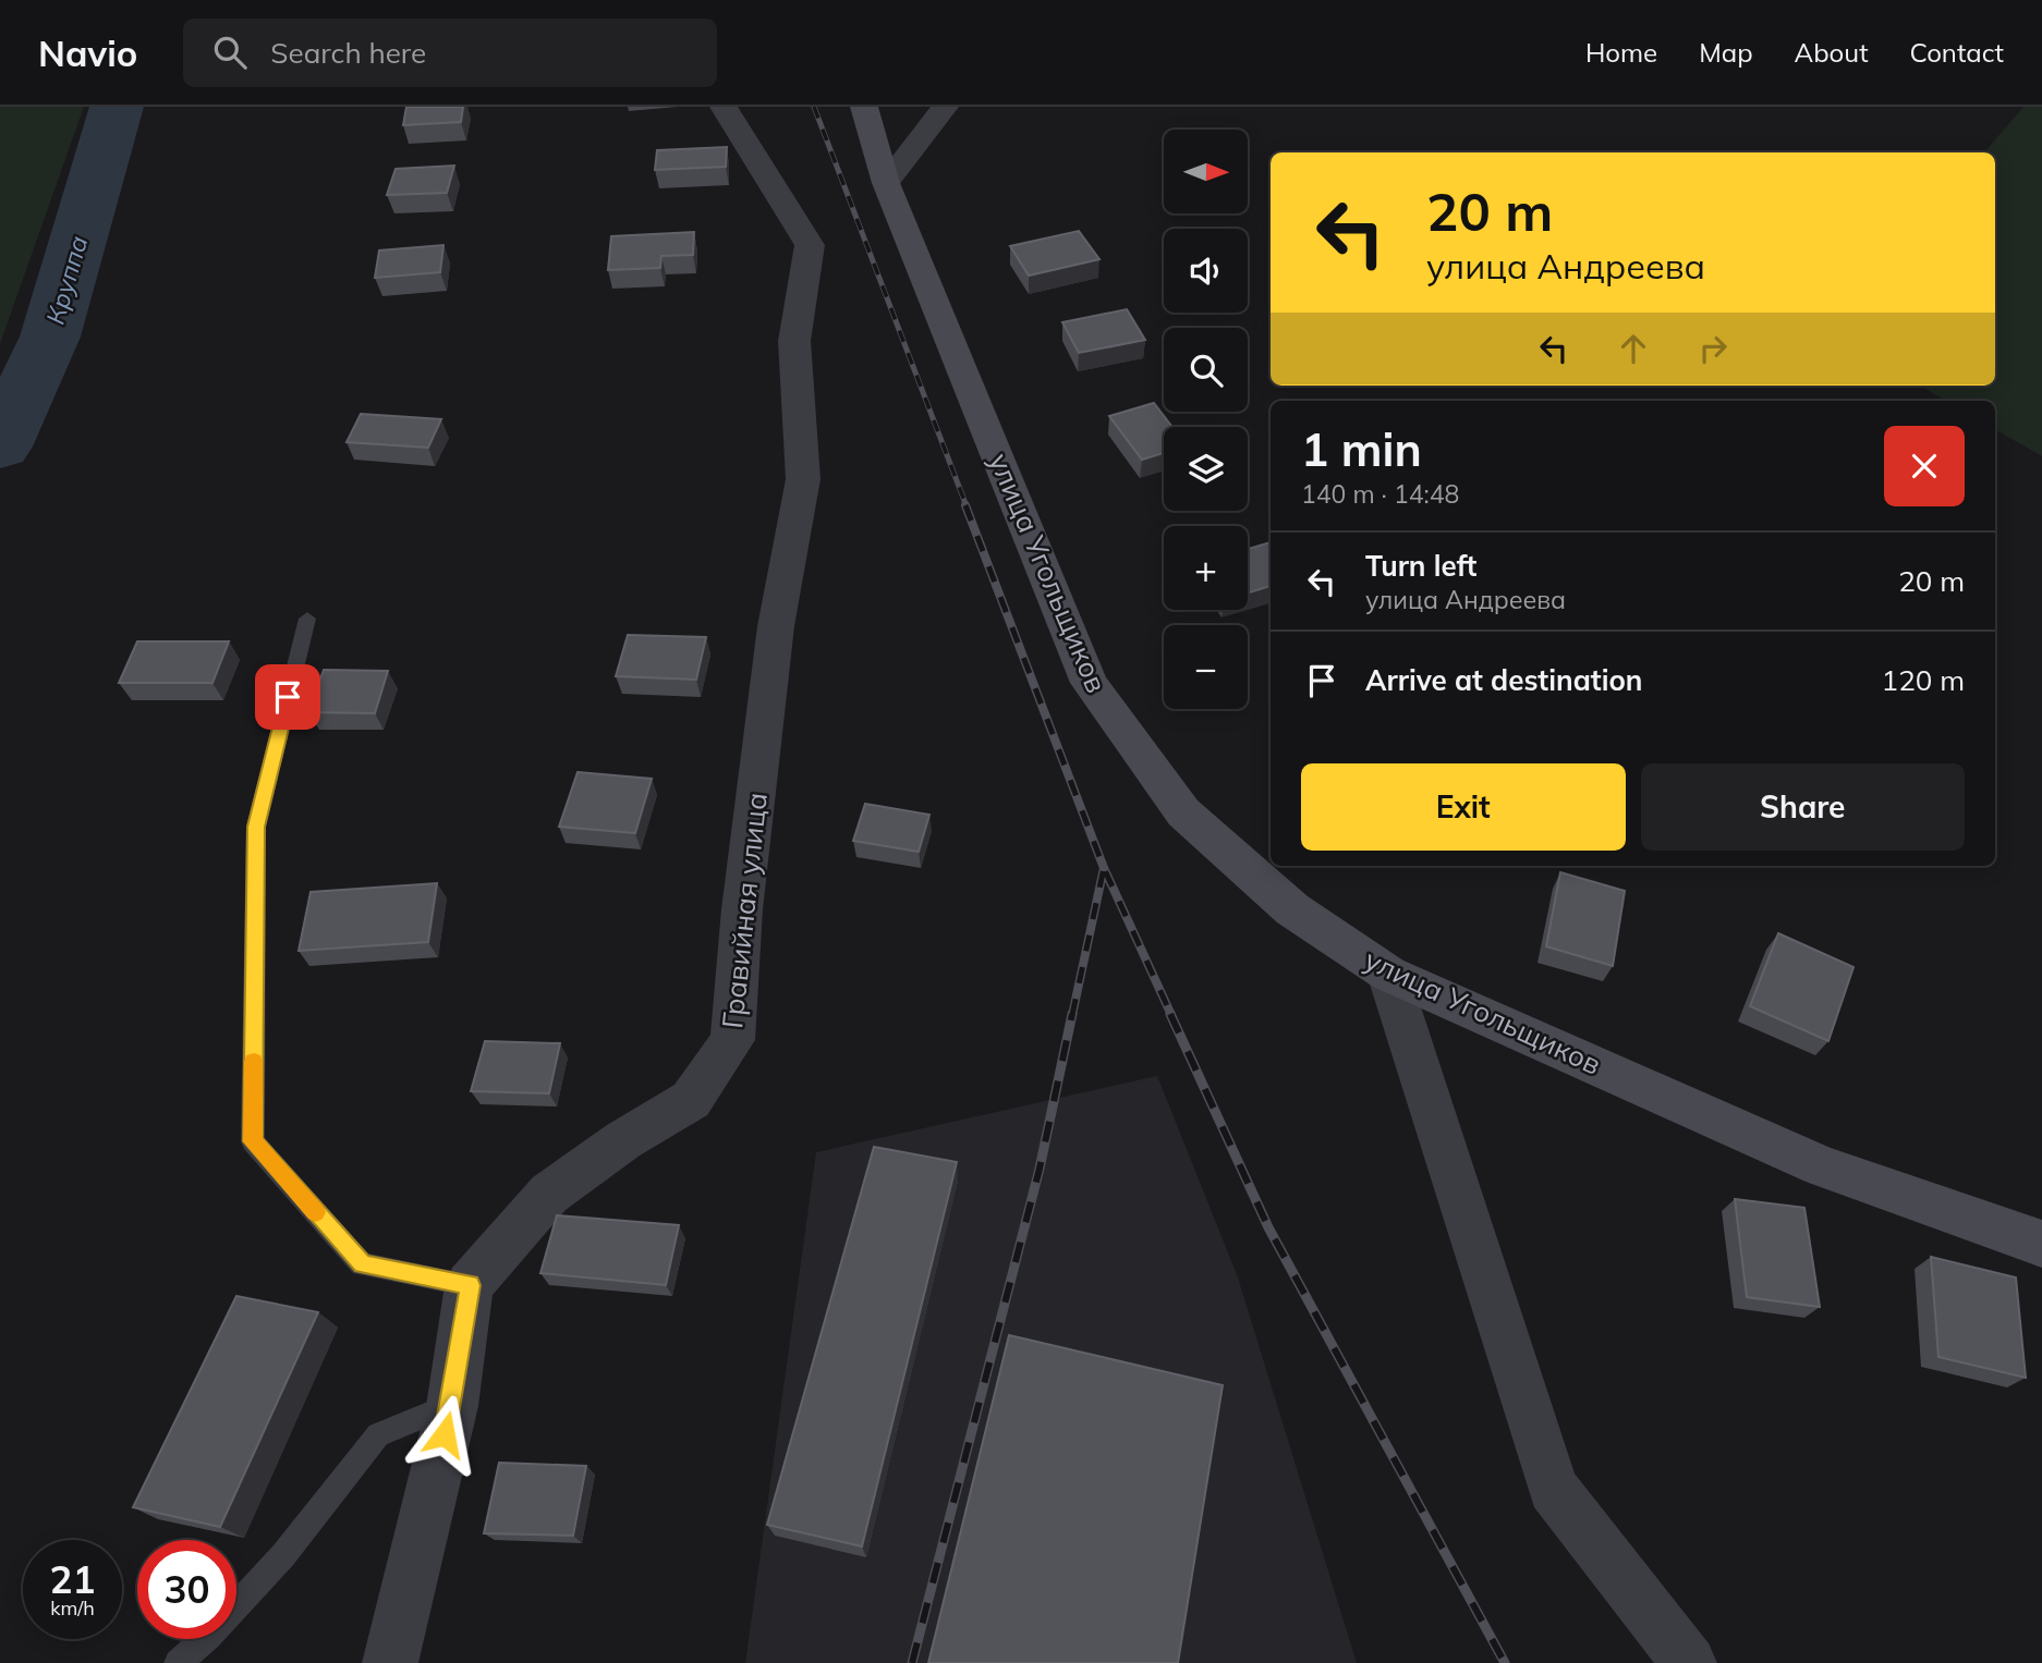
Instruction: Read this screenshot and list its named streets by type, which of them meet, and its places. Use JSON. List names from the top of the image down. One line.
{"streets":{"street":["улица Угольщиков","Гравийная улица"]},"water":["Круппа"],"north":"right","page":{"header":"Navio","search":"Search here","nav":["Home","Map","About","Contact"],"map_buttons":["+","−"],"turn":["20 m","улица Андреева"],"heading":["1 min","140 m · 14:48"],"list":[{"name":"Turn left","note":"улица Андреева","value":"20 m"},{"name":"Arrive at destination","value":"120 m"}],"buttons":["Exit","Share"],"speed":"21 km/h","limit":"30"}}
